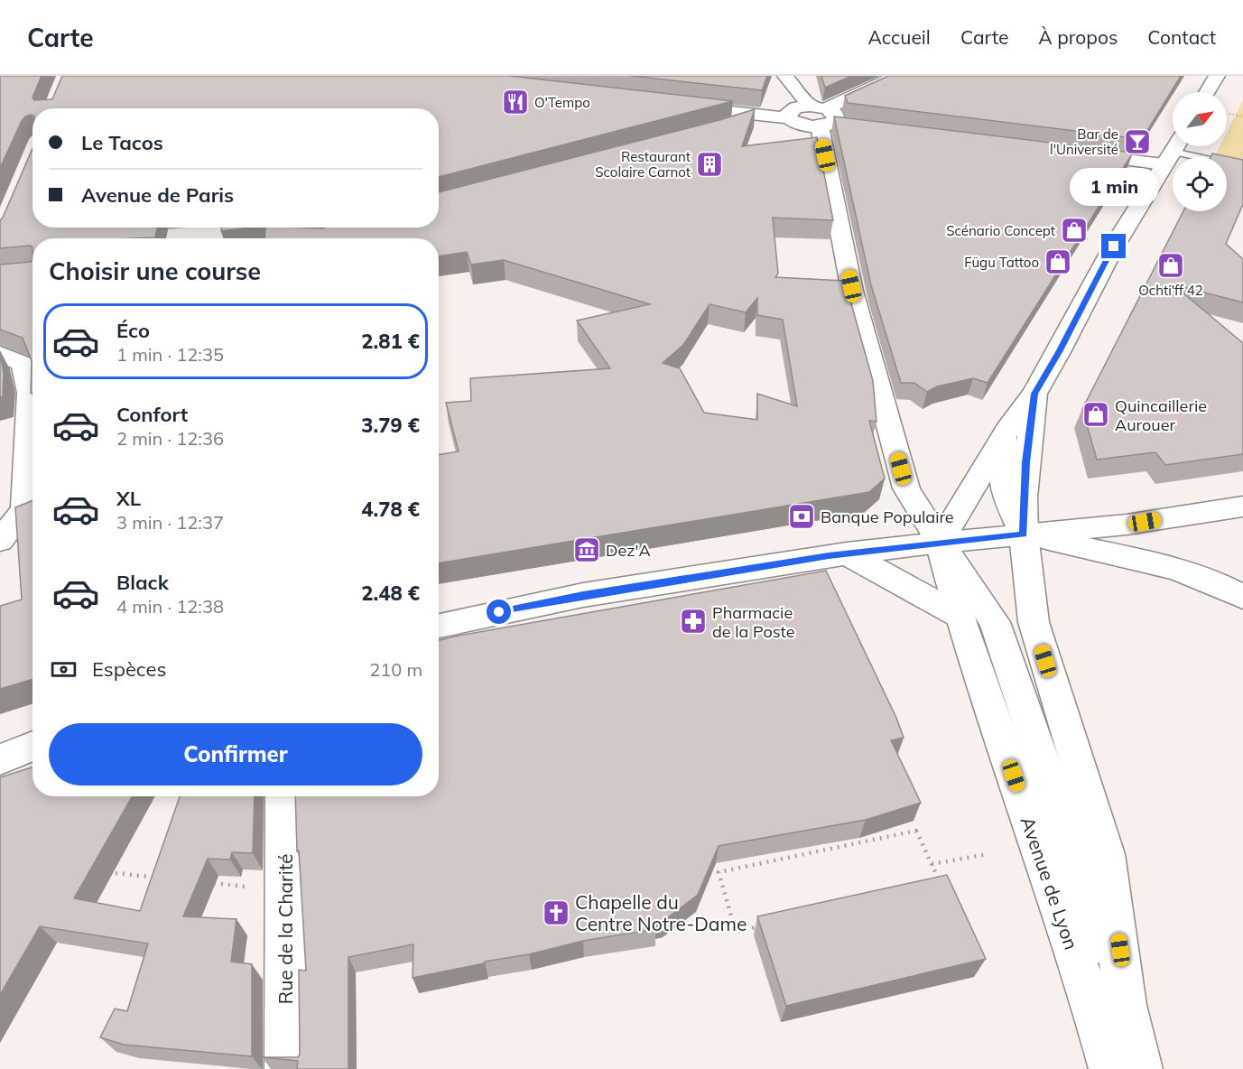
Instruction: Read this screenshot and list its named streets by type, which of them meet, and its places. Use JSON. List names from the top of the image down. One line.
{"streets":{"street":["Avenue de Lyon","Rue de la Charité"]},"places":{"restaurant":["O'Tempo"],"bar":["Bar de l'Université"],"building":["Restaurant Scolaire Carnot"],"shop":["Scénario Concept","Fügu Tattoo","Ochti'ff 42","Quincaillerie Aurouer"],"bank":["Banque Populaire"],"museum":["Dez'A"],"pharmacy":["Pharmacie de la Poste"],"church":["Chapelle du Centre Notre-Dame"]},"north":"top right","page":{"header":"Carte","nav":["Accueil","Carte","À propos","Contact"],"banner":["Le Tacos","Avenue de Paris"],"bubble":"1 min","heading":"Choisir une course","list":[{"name":"Éco","note":"1 min · 12:35","value":"2.81 €"},{"name":"Confort","note":"2 min · 12:36","value":"3.79 €"},{"name":"XL","note":"3 min · 12:37","value":"4.78 €"},{"name":"Black","note":"4 min · 12:38","value":"2.48 €"}],"pay":["Espèces","210 m"],"buttons":"Confirmer"}}
